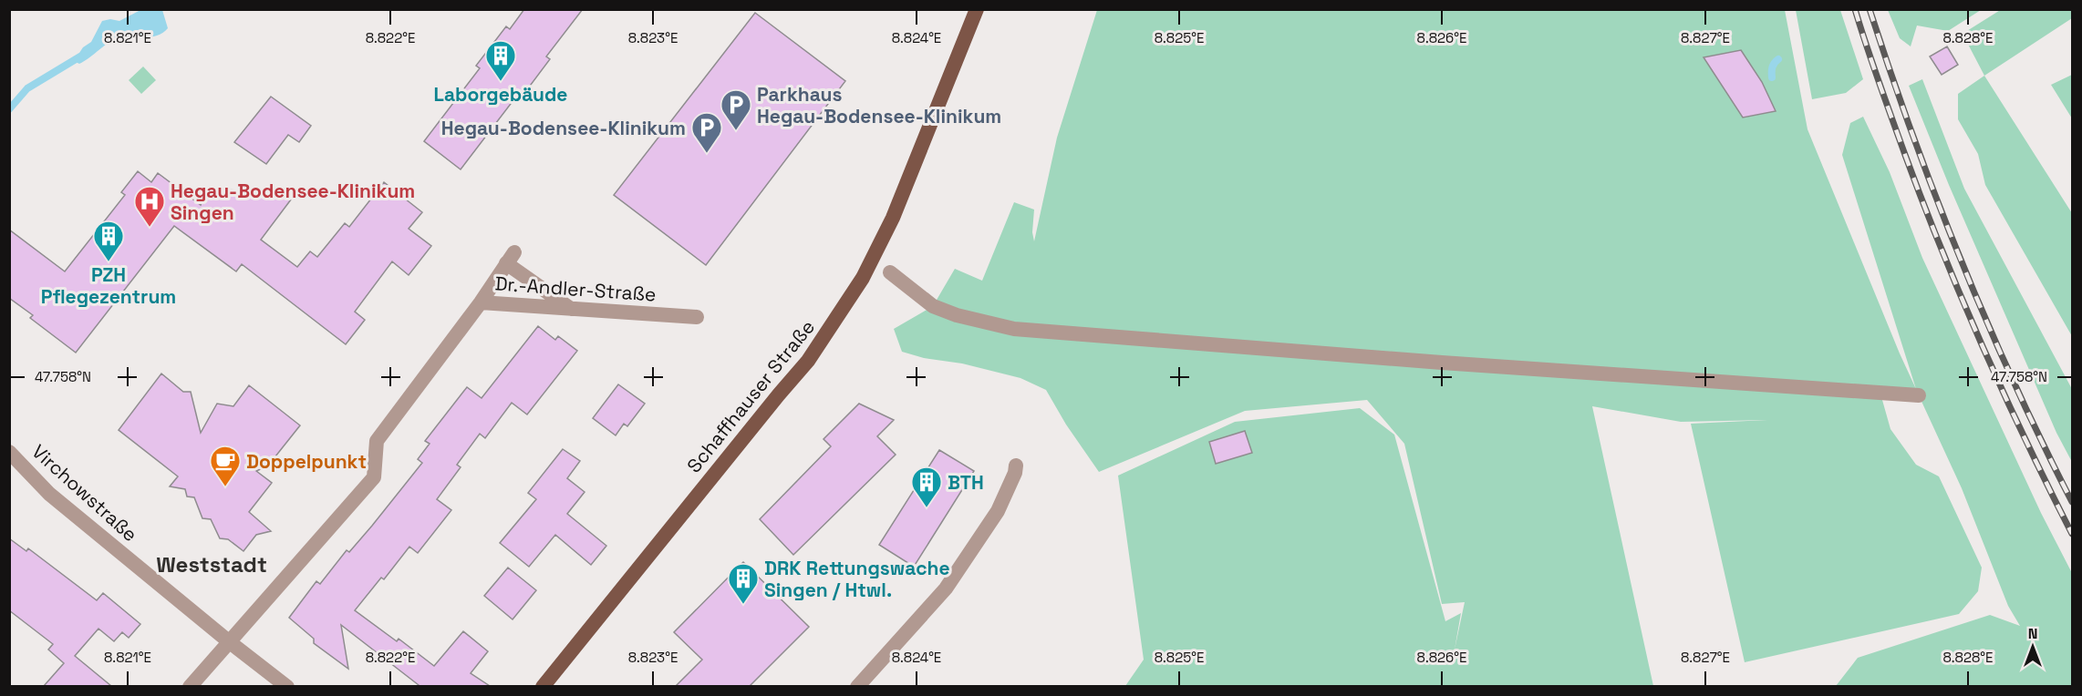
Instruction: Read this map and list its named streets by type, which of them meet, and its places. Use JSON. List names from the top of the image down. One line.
{"streets":{"main road":["Schaffhauser Straße"],"street":["Dr.-Andler-Straße","Virchowstraße"]},"crossings":[["Dr.-Andler-Straße","Virchowstraße"]],"districts":["Weststadt"],"places":{"building":["Laborgebäude","PZH Pflegezentrum","BTH","DRK Rettungswache Singen / Htwl."],"parking":["Parkhaus Hegau-Bodensee-Klinikum","Hegau-Bodensee-Klinikum"],"hospital":["Hegau-Bodensee-Klinikum Singen"],"cafe":["Doppelpunkt"]},"north":"top","coordinates":["8.821°E","8.822°E","8.823°E","8.824°E","8.825°E","8.826°E","8.827°E","8.828°E","47.758°N"]}
